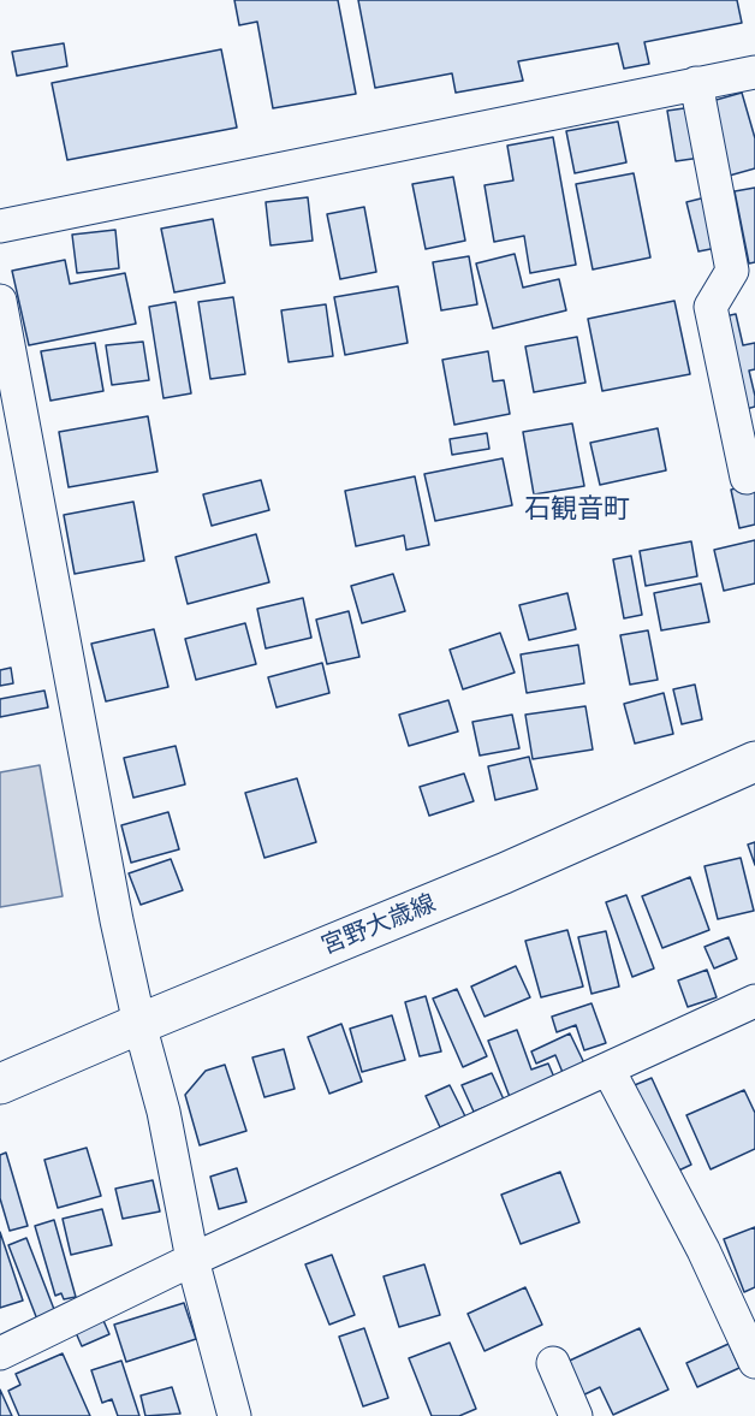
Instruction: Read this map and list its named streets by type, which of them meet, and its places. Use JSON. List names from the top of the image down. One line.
{"streets":{"main road":["宮野大歳線"]},"districts":["石観音町"]}
